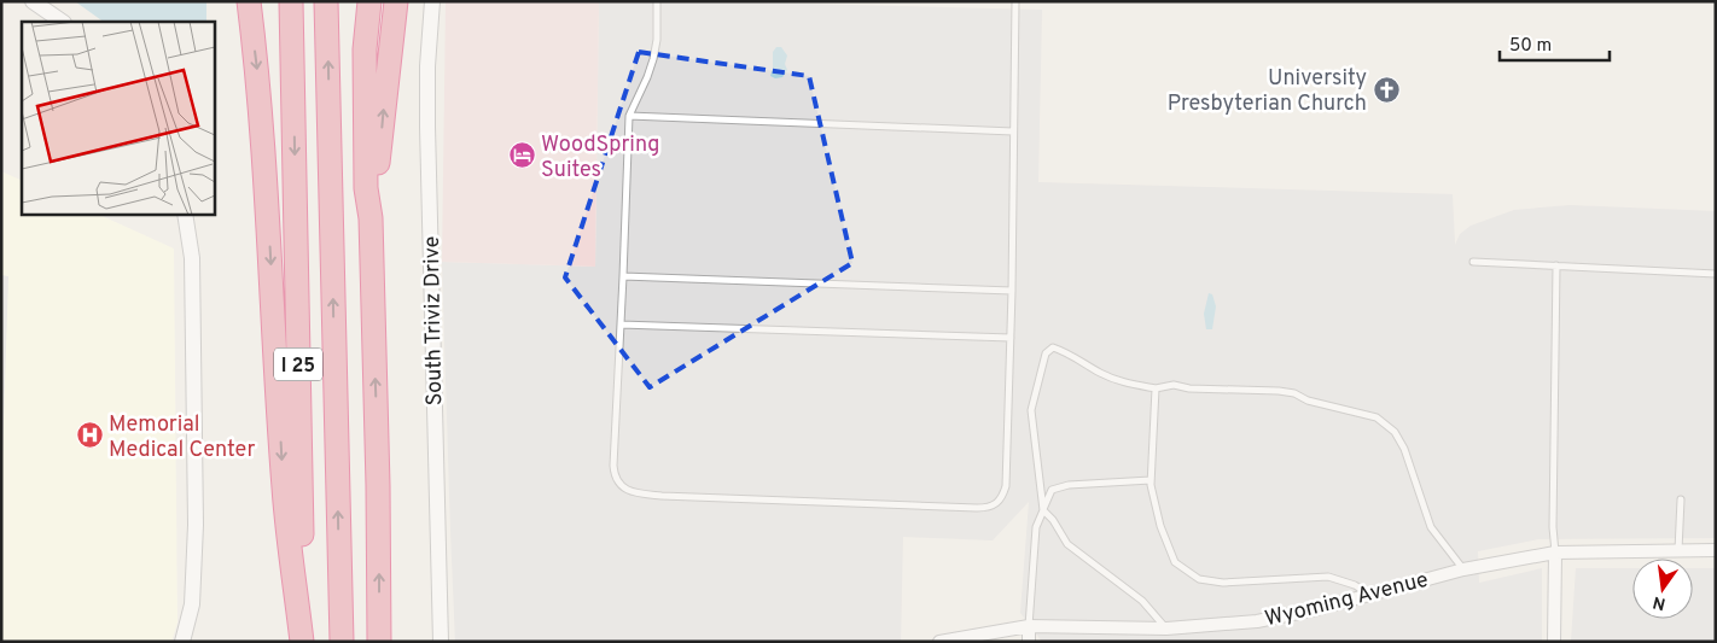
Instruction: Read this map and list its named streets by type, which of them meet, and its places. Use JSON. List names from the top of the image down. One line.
{"streets":{"highway":["I 25"],"street":["South Triviz Drive","Wyoming Avenue"]},"places":{"church":["University Presbyterian Church"],"hotel":["WoodSpring Suites"],"hospital":["Memorial Medical Center"]},"scale_bar":"50 m","north":"bottom"}
